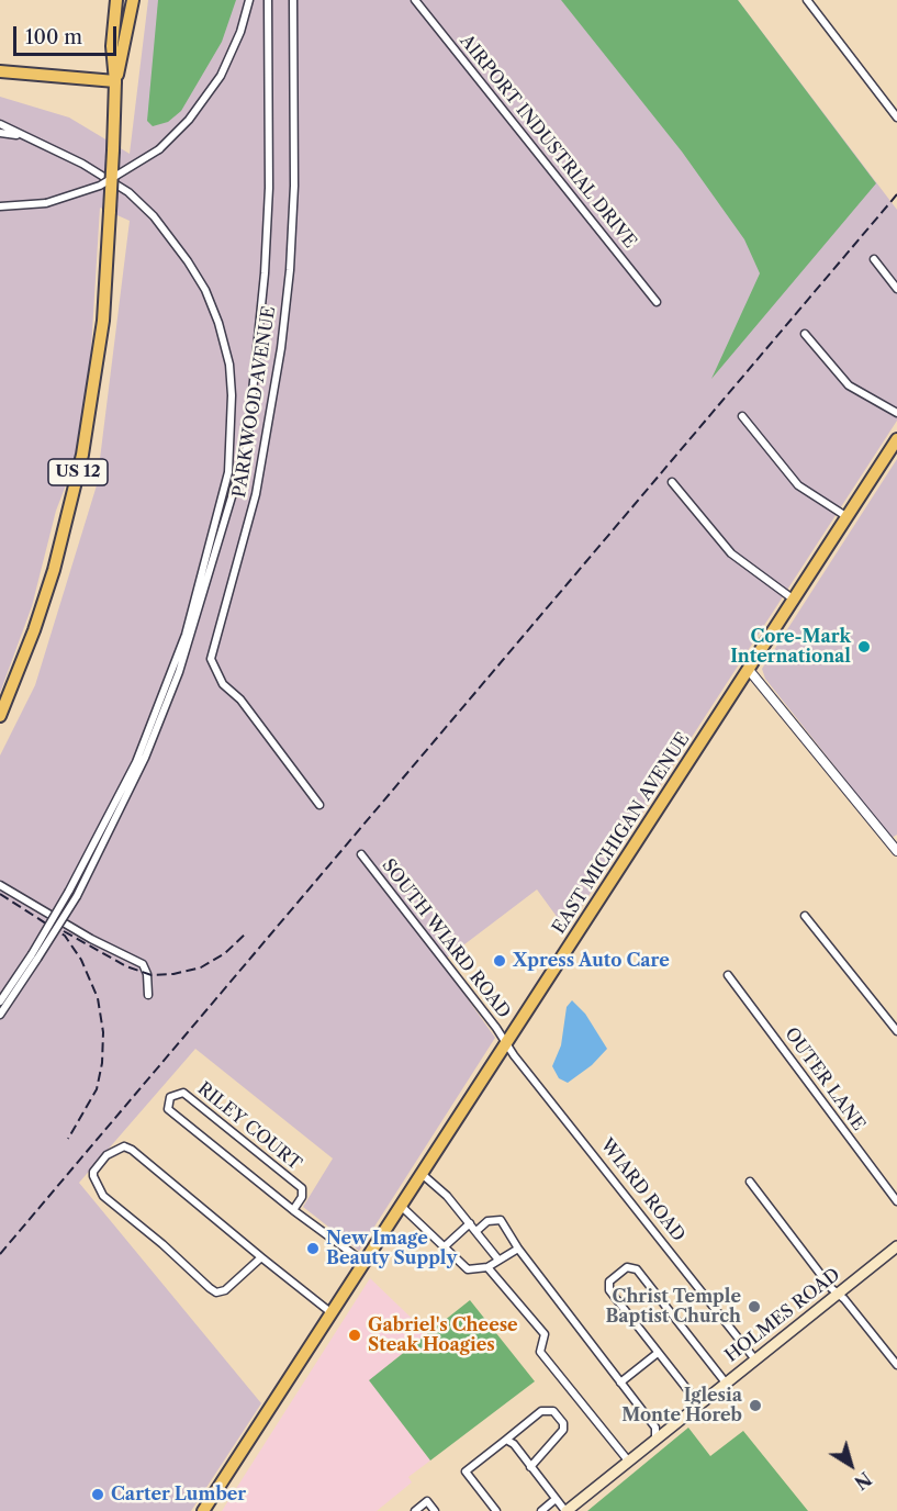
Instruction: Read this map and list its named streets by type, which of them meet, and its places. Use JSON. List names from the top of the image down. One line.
{"streets":{"main road":["US 12","EAST MICHIGAN AVENUE","HOLMES ROAD"],"street":["AIRPORT INDUSTRIAL DRIVE","PARKWOOD AVENUE","SOUTH WIARD ROAD","OUTER LANE","RILEY COURT","WIARD ROAD"]},"crossings":[["EAST MICHIGAN AVENUE","SOUTH WIARD ROAD"],["EAST MICHIGAN AVENUE","RILEY COURT"],["EAST MICHIGAN AVENUE","WIARD ROAD"],["SOUTH WIARD ROAD","WIARD ROAD"],["WIARD ROAD","HOLMES ROAD"]],"places":["Core-Mark International","Xpress Auto Care","New Image Beauty Supply","Christ Temple Baptist Church","Gabriel's Cheese Steak Hoagies","Iglesia Monte Horeb","Carter Lumber"],"scale_bar":"100 m","north":"bottom right"}
